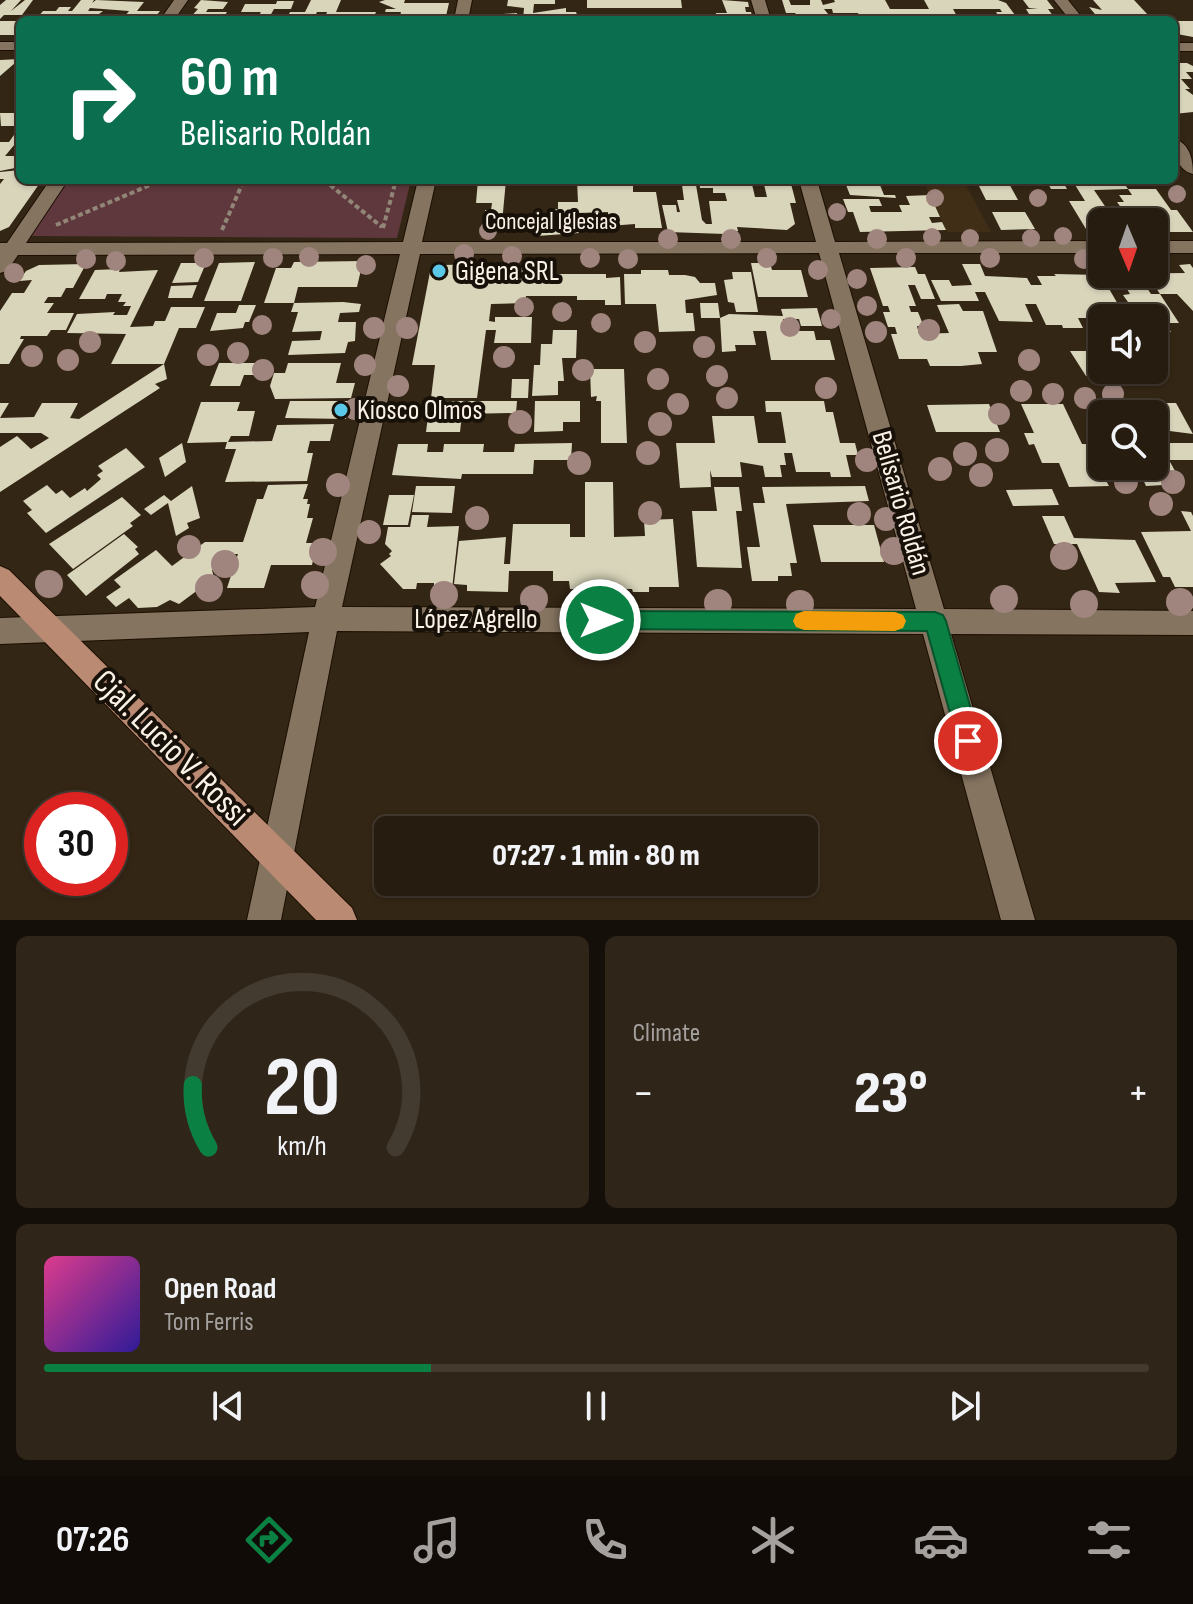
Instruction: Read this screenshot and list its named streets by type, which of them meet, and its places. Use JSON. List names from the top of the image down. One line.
{"streets":{"main road":["Cjal. Lucio V. Rossi"],"street":["Concejal Iglesias","Belisario Roldán","López Agrello"]},"crossings":[["Concejal Iglesias","Belisario Roldán"],["Belisario Roldán","López Agrello"],["López Agrello","Cjal. Lucio V. Rossi"]],"places":["Gigena SRL","Kiosco Olmos"],"north":"bottom","page":{"turn":["60 m","Belisario Roldán"],"limit":"30","trip":"07:27 · 1 min · 80 m","tile":"Climate","heat":["−","23°","+"],"song":["Open Road","Tom Ferris"],"tabs":"07:26","gauge":["20","km/h"]}}
